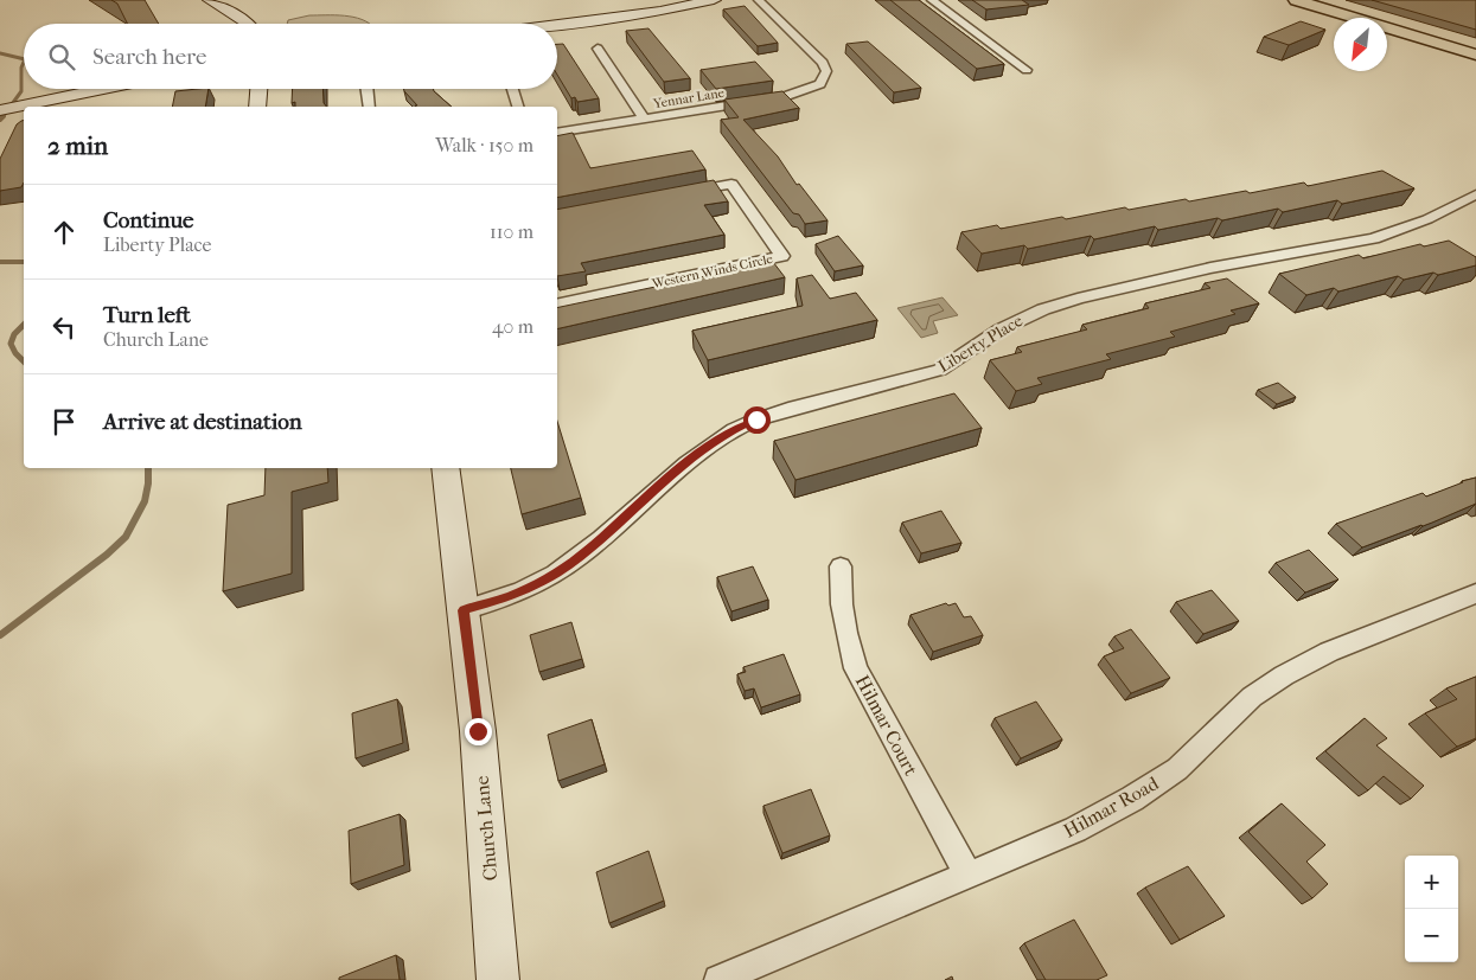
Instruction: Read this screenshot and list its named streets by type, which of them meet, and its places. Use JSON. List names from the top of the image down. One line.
{"streets":{"street":["Yennar Lane","Western Winds Circle","Liberty Place","Hilmar Court","Hilmar Road","Church Lane"]},"crossings":[["Liberty Place","Church Lane"],["Hilmar Court","Hilmar Road"]],"north":"bottom left","page":{"search":"Search here","heading":["2 min","Walk · 150 m"],"list":[["Continue","Liberty Place","110 m"],["Turn left","Church Lane","40 m"],"Arrive at destination"],"map_buttons":["+","−"]}}
